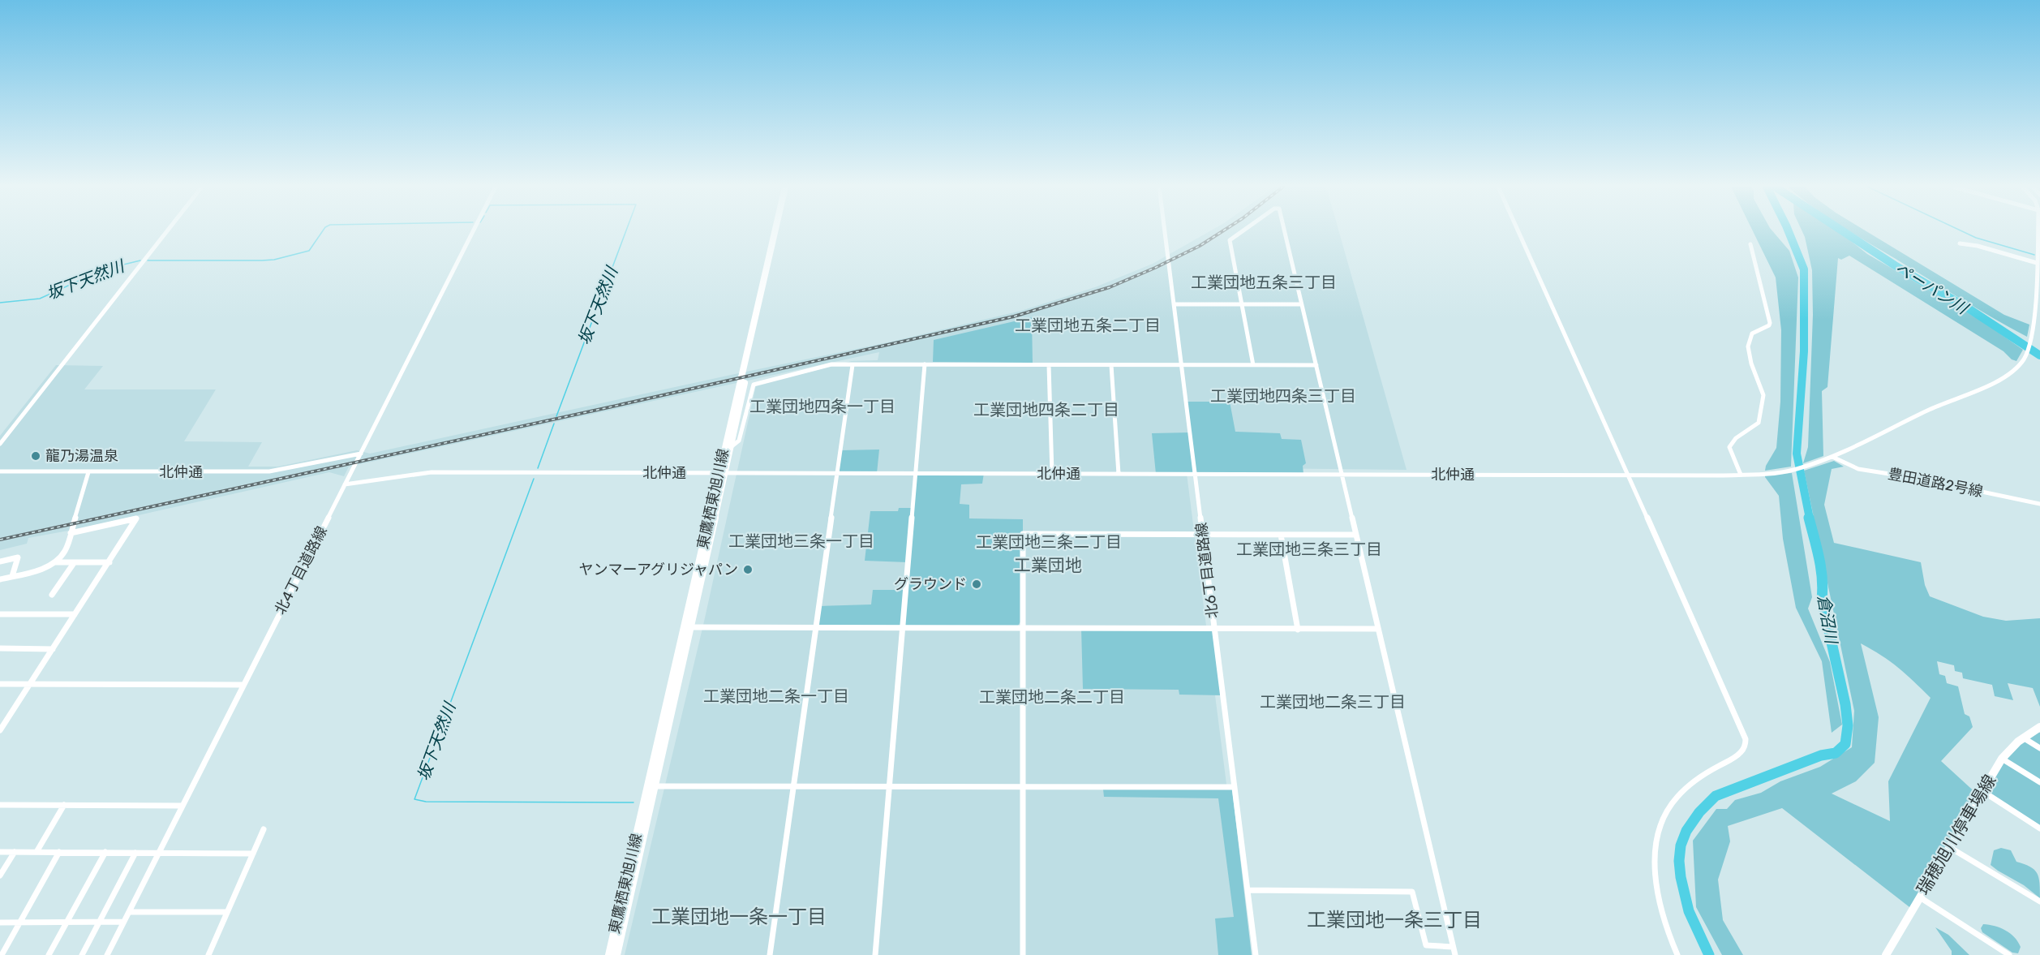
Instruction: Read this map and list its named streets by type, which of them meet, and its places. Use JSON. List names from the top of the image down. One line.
{"streets":{"main road":["東鷹栖東旭川線","瑞穂旭川停車場線"],"street":["北仲通","豊田道路2号線","北4丁目道路線","北6丁目道路線"]},"crossings":[["北仲通","豊田道路2号線"],["北仲通","東鷹栖東旭川線"],["北仲通","北4丁目道路線"],["北仲通","北6丁目道路線"]],"districts":["工業団地五条三丁目","工業団地五条二丁目","工業団地四条三丁目","工業団地四条一丁目","工業団地四条二丁目","工業団地三条一丁目","工業団地三条二丁目","工業団地三条三丁目","工業団地","工業団地二条一丁目","工業団地二条二丁目","工業団地二条三丁目","工業団地一条一丁目","工業団地一条三丁目"],"water":["坂下天然川","ペーパン川","倉沼川"],"places":["龍乃湯温泉","ヤンマーアグリジャパン","グラウンド"]}
